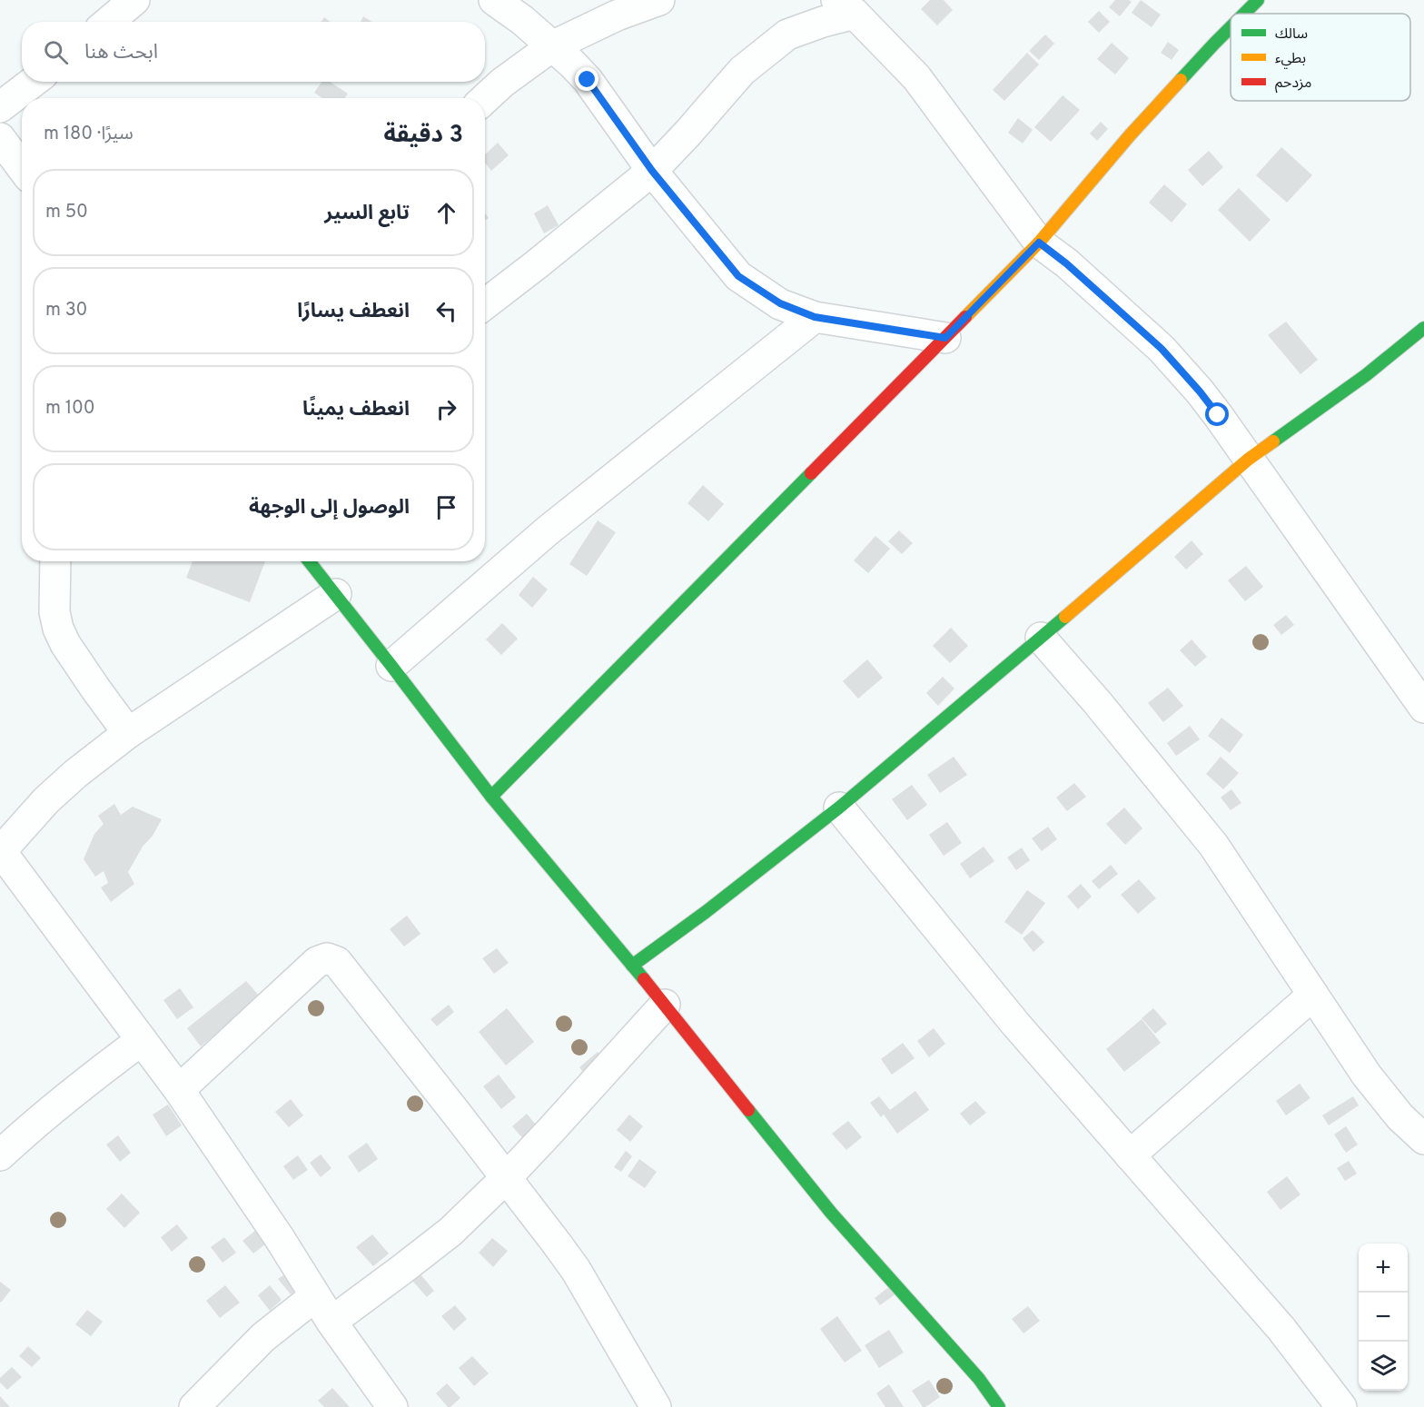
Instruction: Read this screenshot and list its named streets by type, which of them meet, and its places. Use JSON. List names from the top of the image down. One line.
{"legend":["سالك","بطيء","مزدحم"],"page":{"search":"ابحث هنا","heading":["3 دقيقة","سيرًا · 180 m"],"list":[["تابع السير","50 m"],["انعطف يسارًا","30 m"],["انعطف يمينًا","100 m"],"الوصول إلى الوجهة"],"map_buttons":["+","−"]}}
